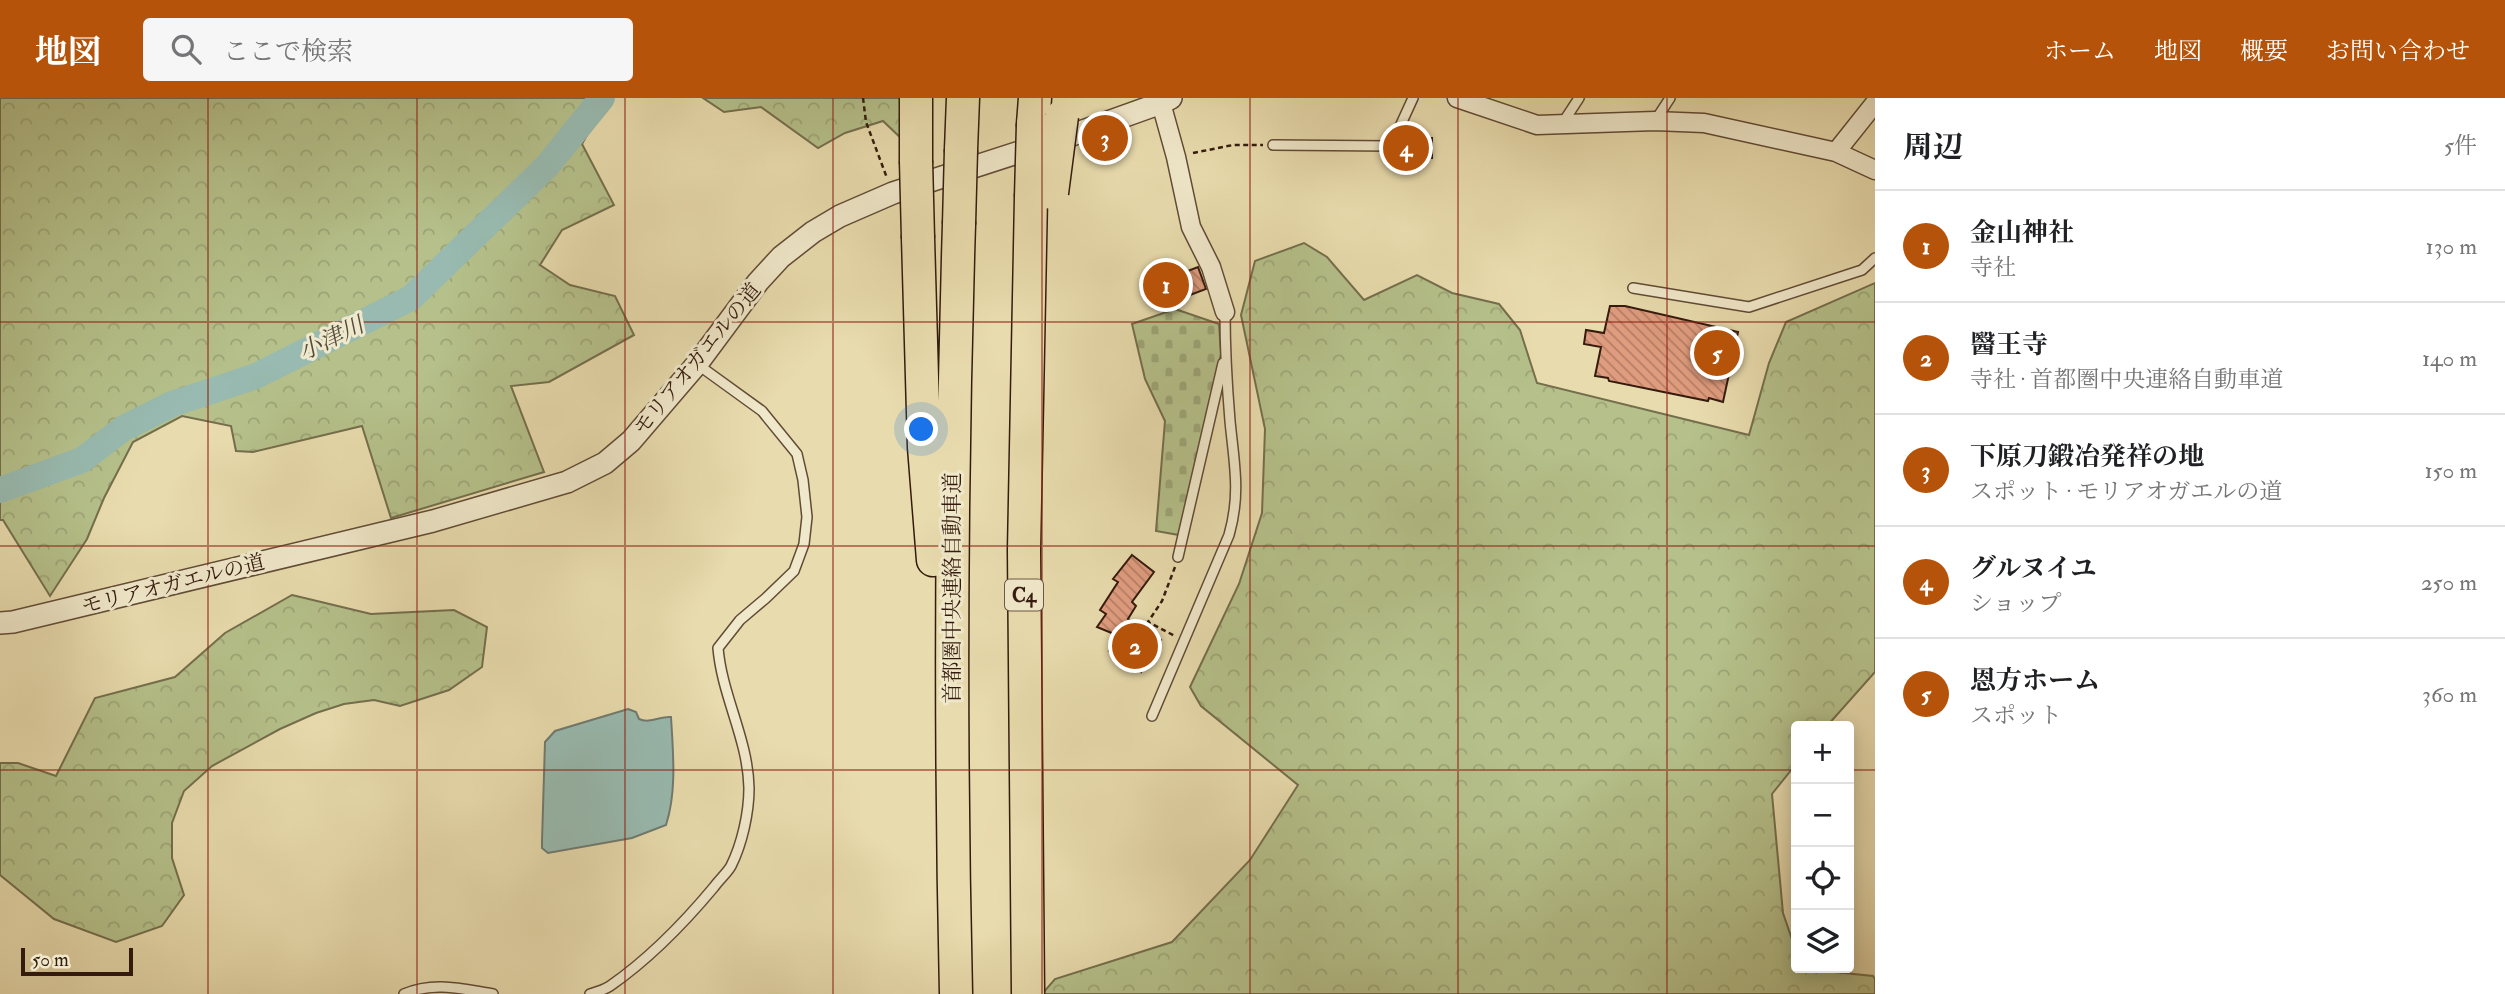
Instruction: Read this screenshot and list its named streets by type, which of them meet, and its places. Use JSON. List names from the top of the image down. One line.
{"streets":{"highway":["首都圏中央連絡自動車道","C4"],"street":["モリアオガエルの道"]},"water":["小津川"],"scale_bar":"50 m","page":{"header":"地図","search":"ここで検索","nav":["ホーム","地図","概要","お問い合わせ"],"heading":["周辺","5件"],"pins":["3","4","1","5","2"],"list":[{"mark":"1","name":"金山神社","note":"寺社","value":"130 m"},{"mark":"2","name":"醫王寺","note":"寺社 · 首都圏中央連絡自動車道","value":"140 m"},{"mark":"3","name":"下原刀鍛冶発祥の地","note":"スポット · モリアオガエルの道","value":"150 m"},{"mark":"4","name":"グルヌイユ","note":"ショップ","value":"250 m"},{"mark":"5","name":"恩方ホーム","note":"スポット","value":"360 m"}],"map_buttons":["+","−"],"scale":"50 m"}}
